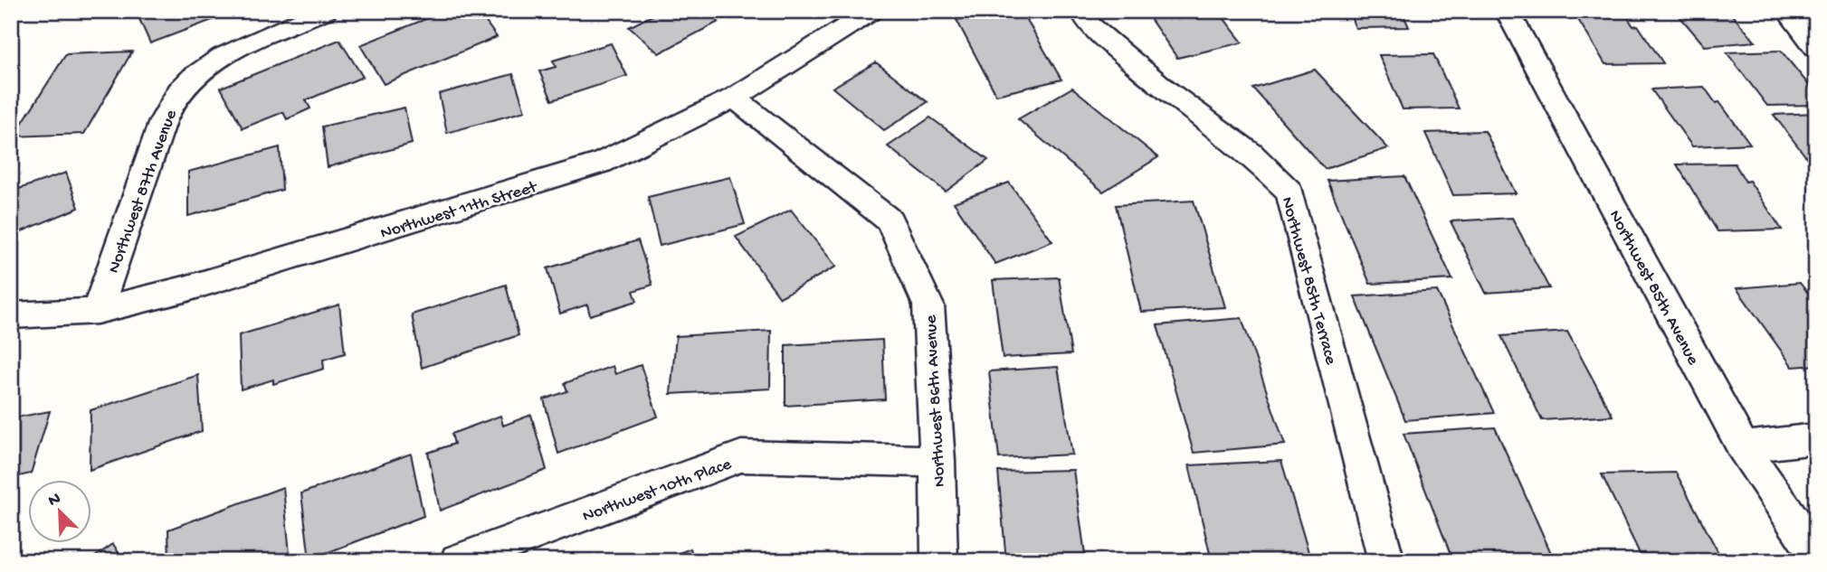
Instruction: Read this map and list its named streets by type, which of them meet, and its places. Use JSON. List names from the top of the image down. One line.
{"streets":{"street":["Northwest 87th Avenue","Northwest 11th Street","Northwest 85th Terrace","Northwest 85th Avenue","Northwest 86th Avenue","Northwest 10th Place"]},"crossings":[["Northwest 87th Avenue","Northwest 11th Street"],["Northwest 11th Street","Northwest 86th Avenue"],["Northwest 86th Avenue","Northwest 10th Place"]],"north":"top left"}
